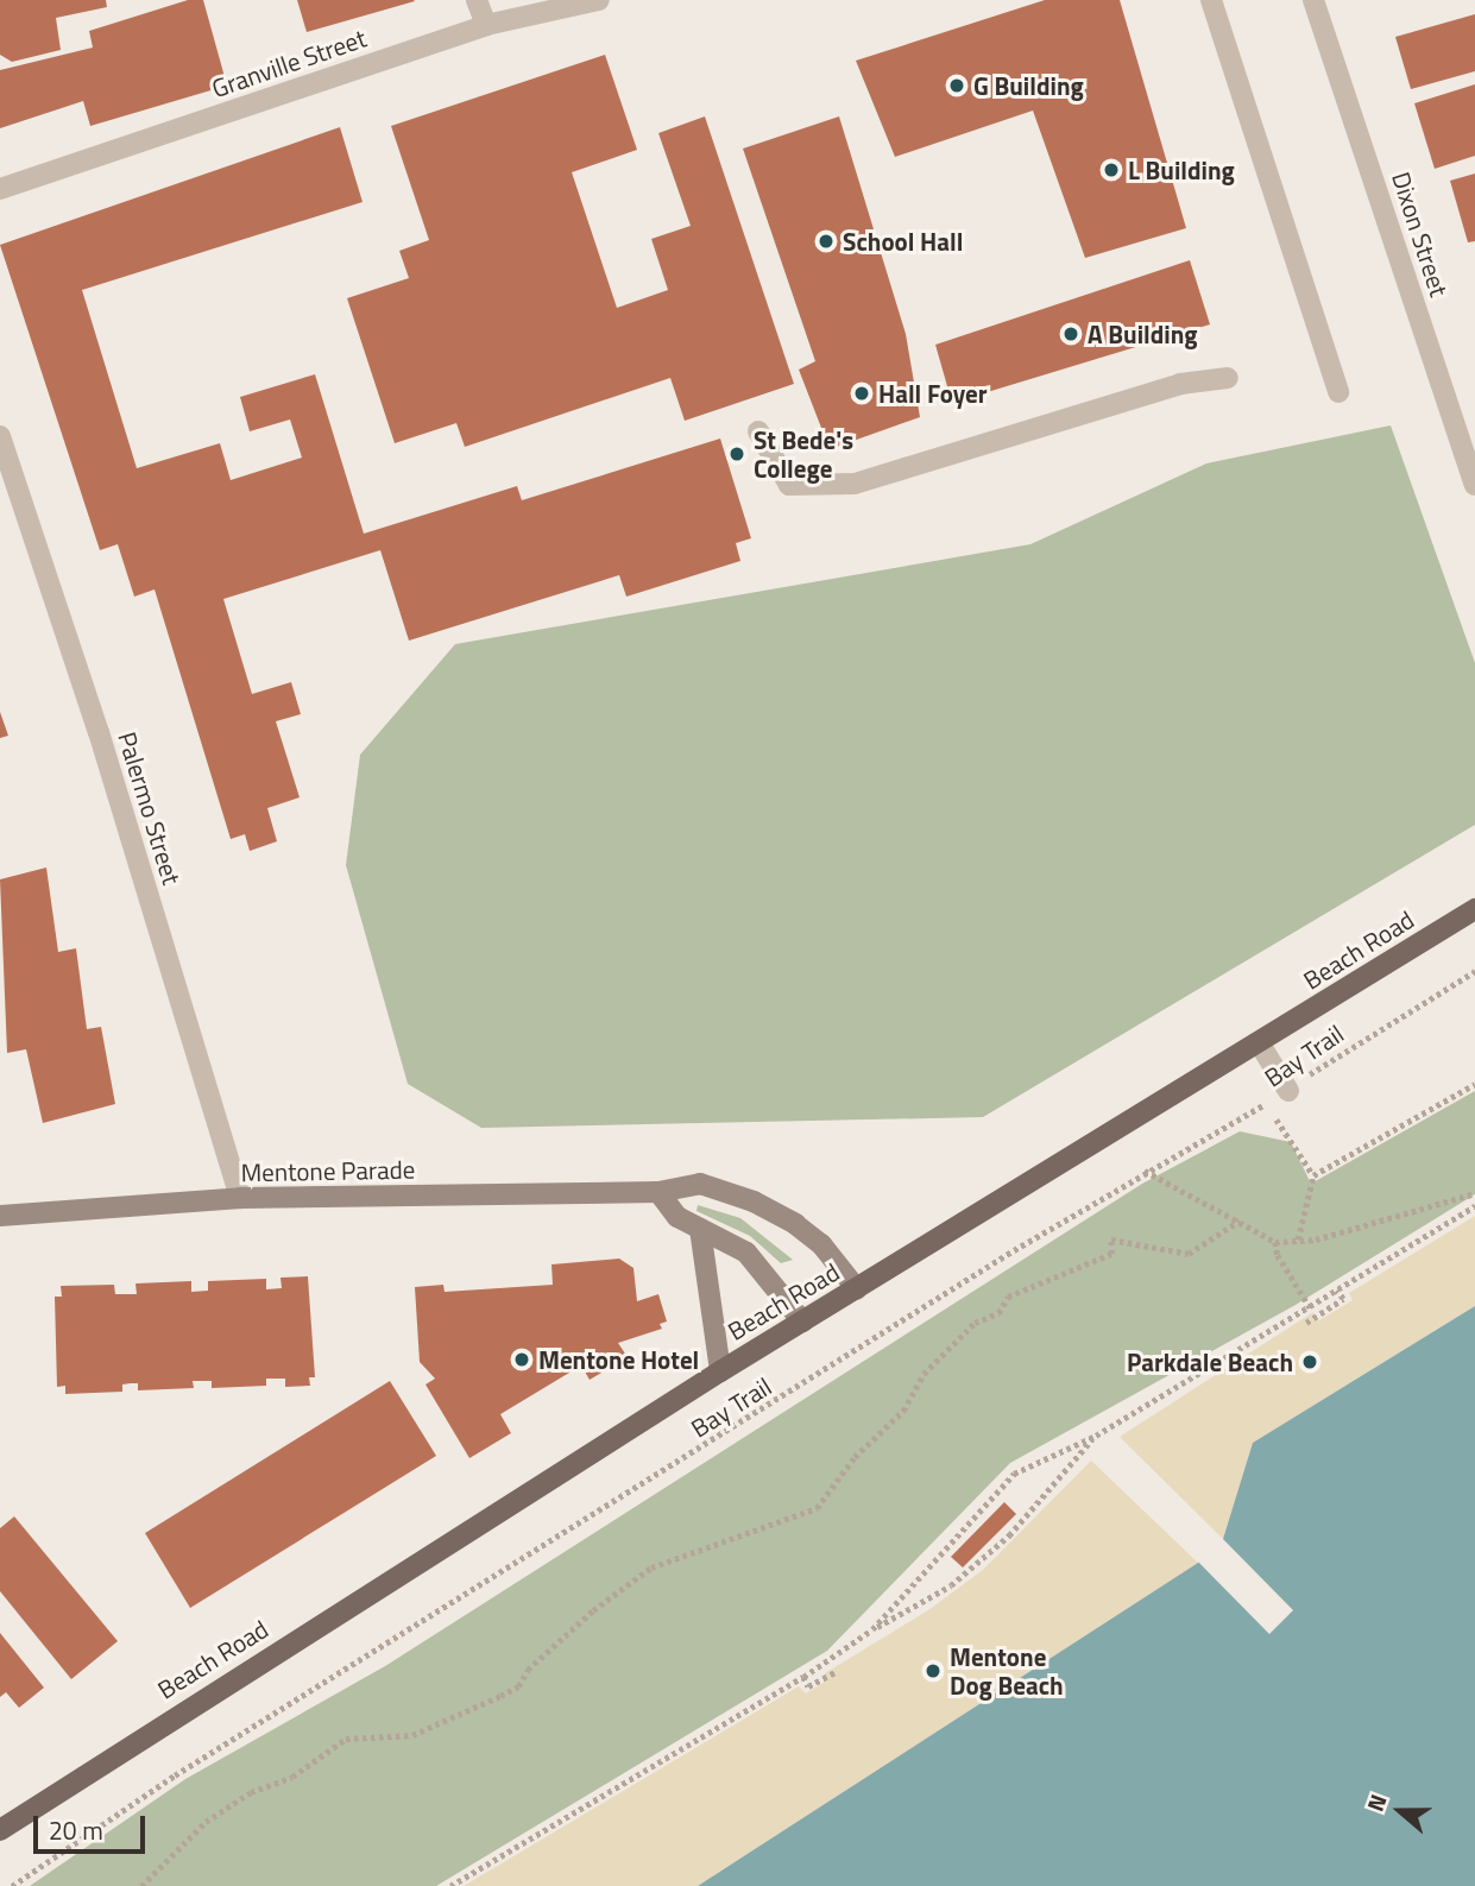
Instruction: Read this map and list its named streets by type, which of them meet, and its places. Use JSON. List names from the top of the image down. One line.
{"streets":{"main road":["Beach Road"],"street":["Granville Street","Dixon Street","Palermo Street","Mentone Parade"],"path":["Bay Trail"]},"crossings":[["Palermo Street","Mentone Parade"],["Beach Road","Mentone Parade"]],"places":["G Building","L Building","School Hall","A Building","Hall Foyer","St Bede's College","Mentone Hotel","Parkdale Beach","Mentone Dog Beach"],"scale_bar":"20 m","north":"left"}
